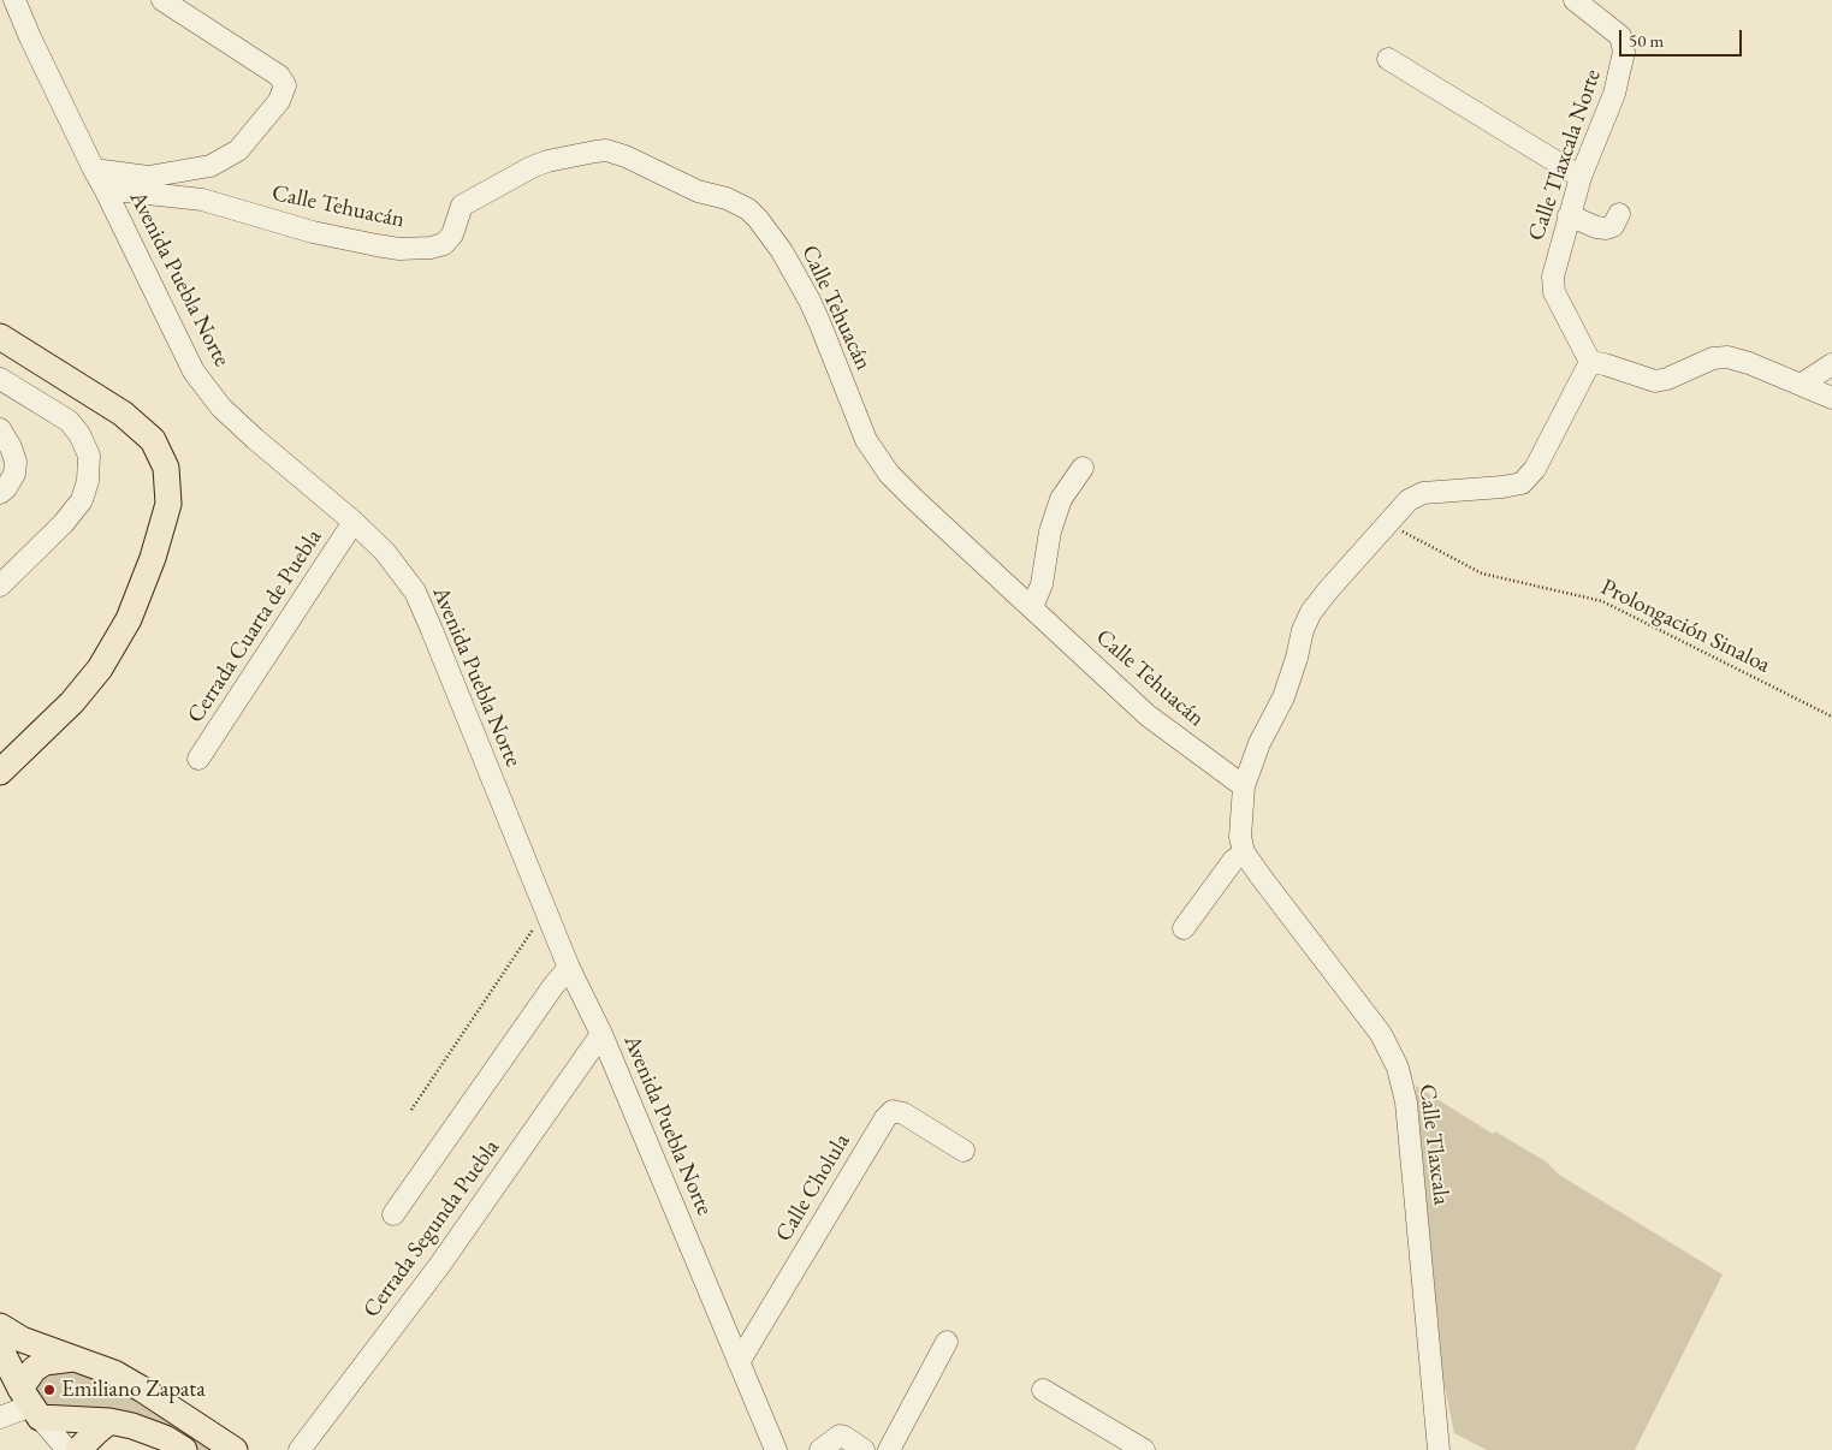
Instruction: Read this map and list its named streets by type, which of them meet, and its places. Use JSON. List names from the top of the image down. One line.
{"streets":{"street":["Calle Tlaxcala Norte","Calle Tehuacán","Avenida Puebla Norte","Cerrada Cuarta de Puebla","Calle Tlaxcala","Calle Cholula","Cerrada Segunda Puebla"],"path":["Prolongación Sinaloa"]},"crossings":[["Calle Tehuacán","Avenida Puebla Norte"],["Avenida Puebla Norte","Cerrada Cuarta de Puebla"],["Avenida Puebla Norte","Calle Cholula"],["Avenida Puebla Norte","Cerrada Segunda Puebla"]],"places":["Emiliano Zapata"],"scale_bar":"50 m"}
